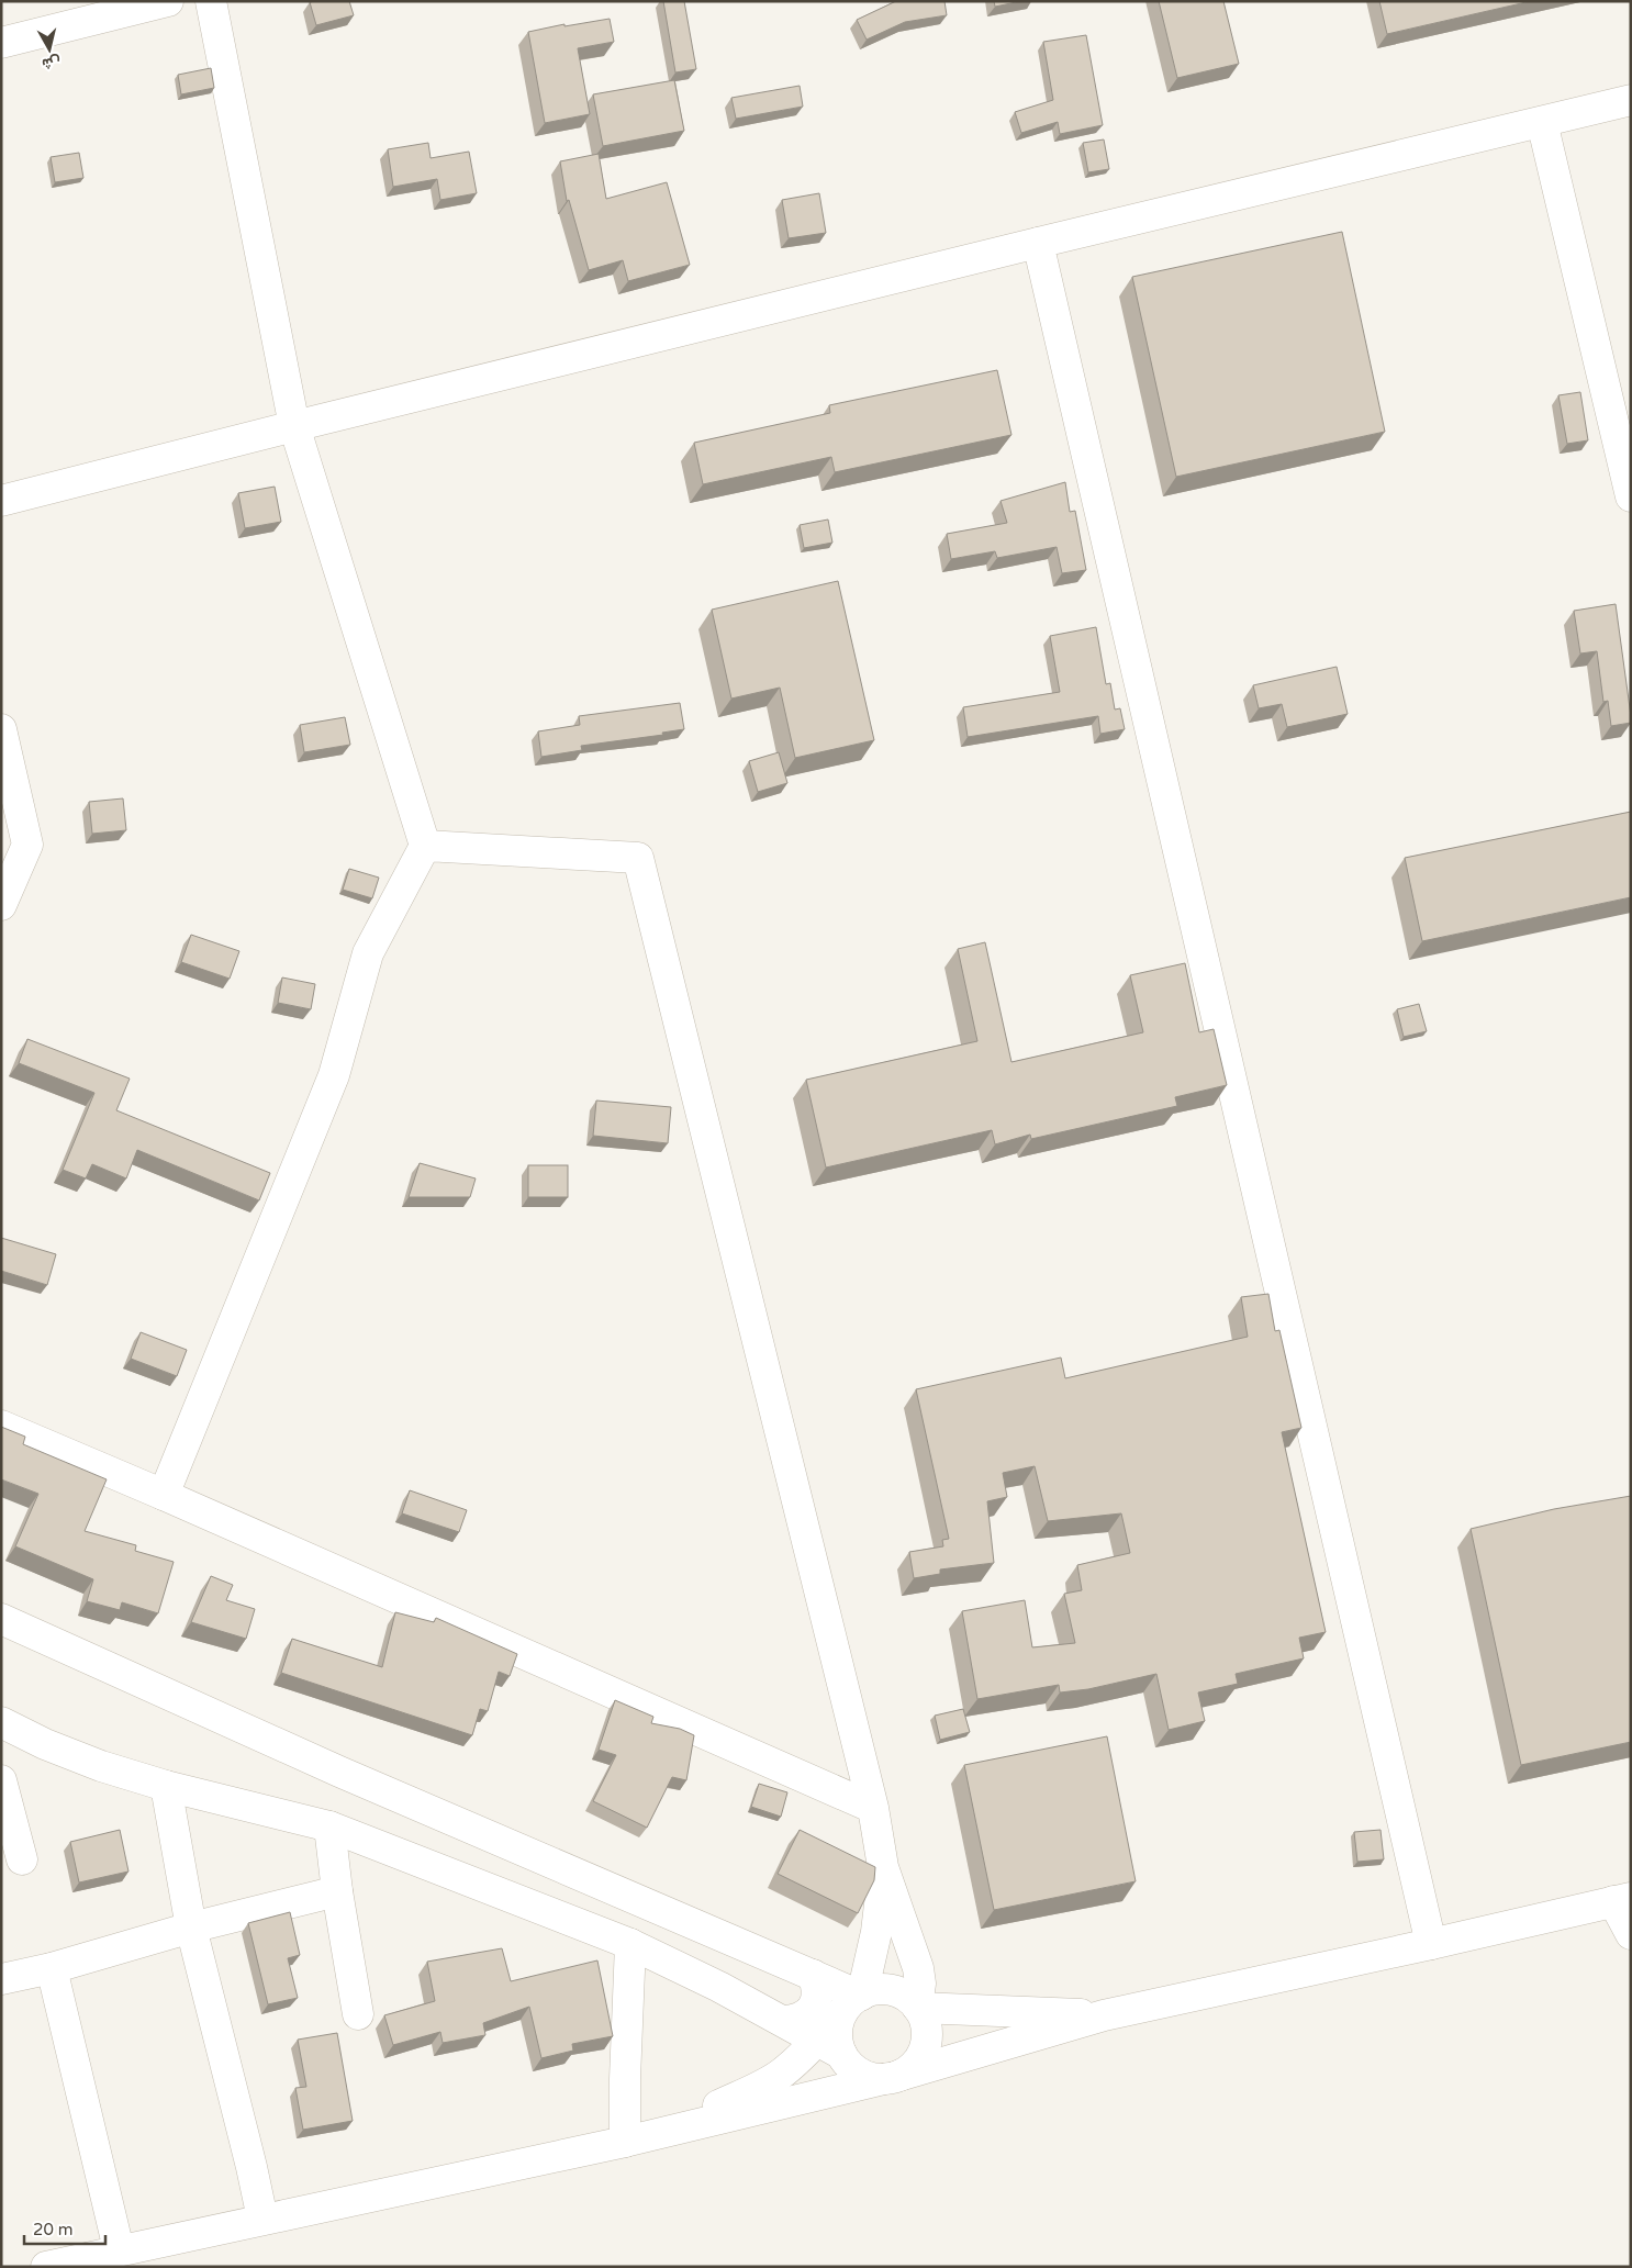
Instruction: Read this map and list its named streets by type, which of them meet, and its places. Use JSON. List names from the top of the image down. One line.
{"scale_bar":"20 m","north":"bottom"}
